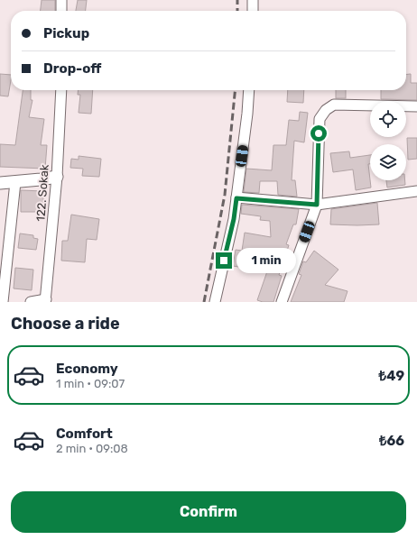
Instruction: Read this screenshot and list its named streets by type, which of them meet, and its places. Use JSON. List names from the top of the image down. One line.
{"streets":{"street":["122. Sokak"]},"page":{"banner":["Pickup","Drop-off"],"bubble":"1 min","heading":"Choose a ride","list":[{"name":"Economy","note":"1 min · 09:07","value":"₺49"},{"name":"Comfort","note":"2 min · 09:08","value":"₺66"}],"buttons":"Confirm"}}
